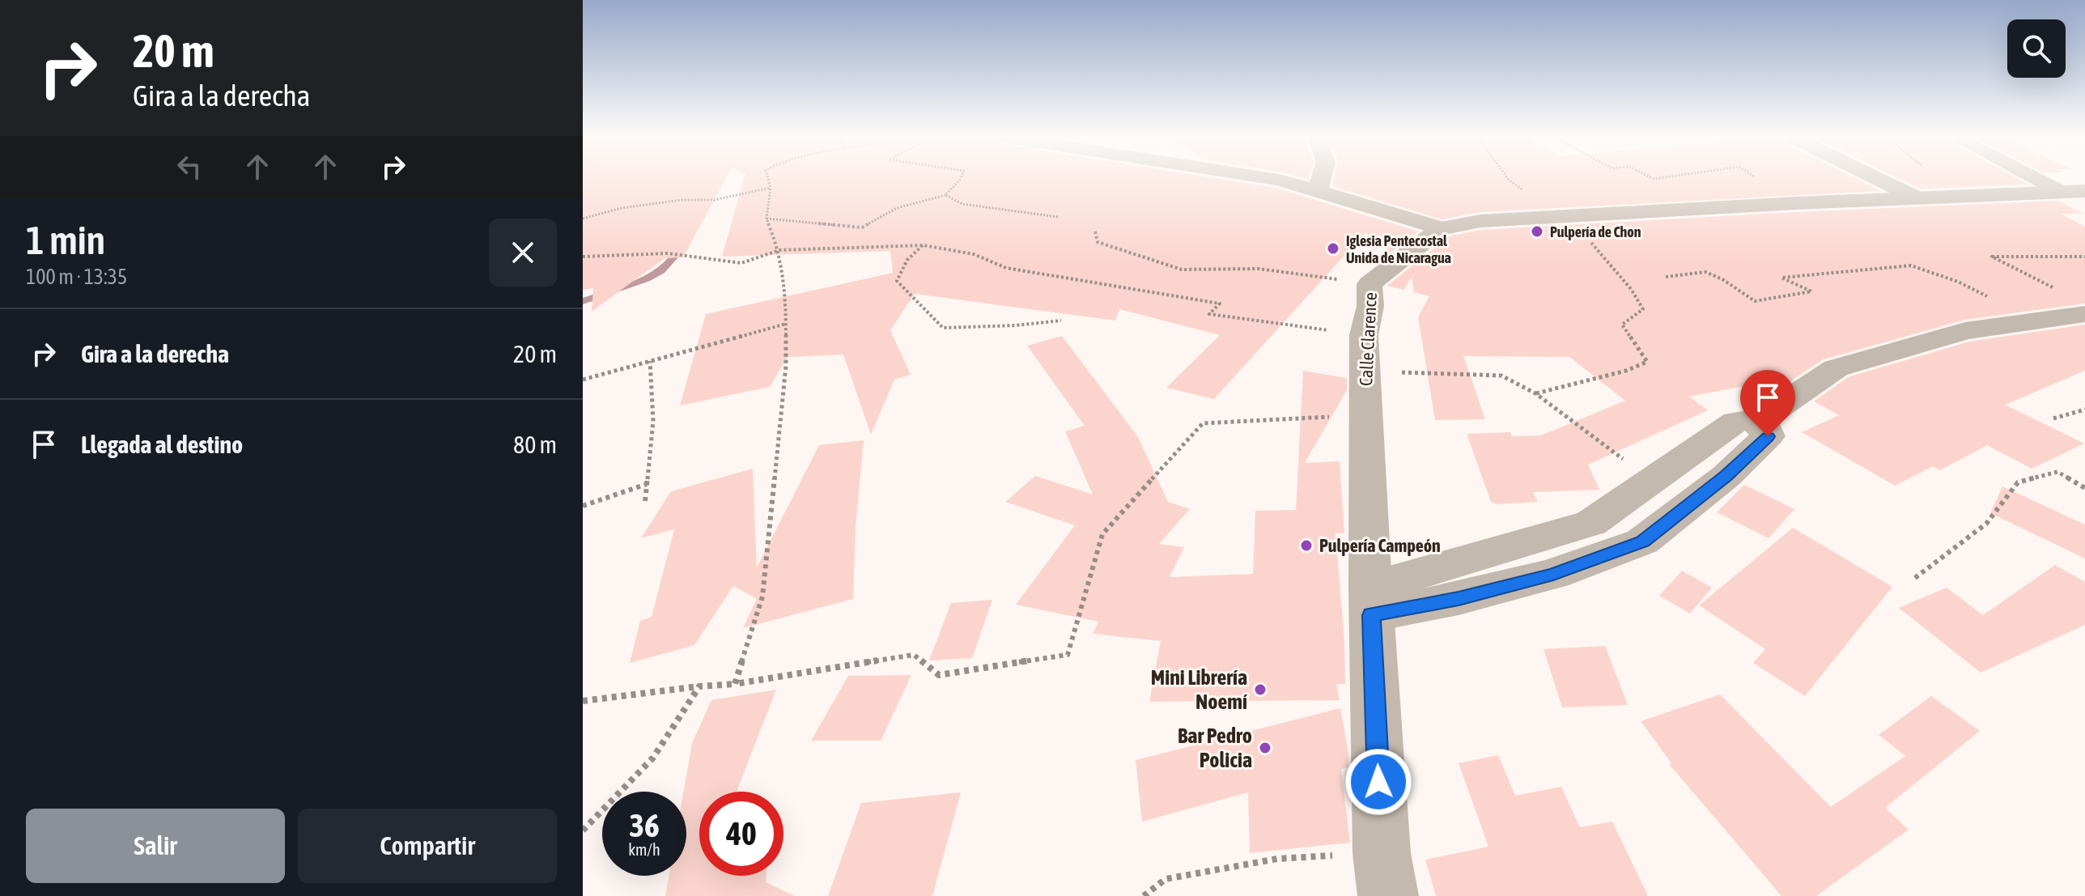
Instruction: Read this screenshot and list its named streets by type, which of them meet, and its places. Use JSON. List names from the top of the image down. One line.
{"streets":{"street":["Calle Clarence"]},"places":["Pulpería de Chon","Iglesia Pentecostal Unida de Nicaragua","Pulpería Campeón","Mini Librería Noemí","Bar Pedro Policia"],"page":{"turn":["20 m","Gira a la derecha"],"heading":["1 min","100 m · 13:35"],"list":[{"name":"Gira a la derecha","value":"20 m"},{"name":"Llegada al destino","value":"80 m"}],"speed":"36 km/h","limit":"40","buttons":["Salir","Compartir"]}}
